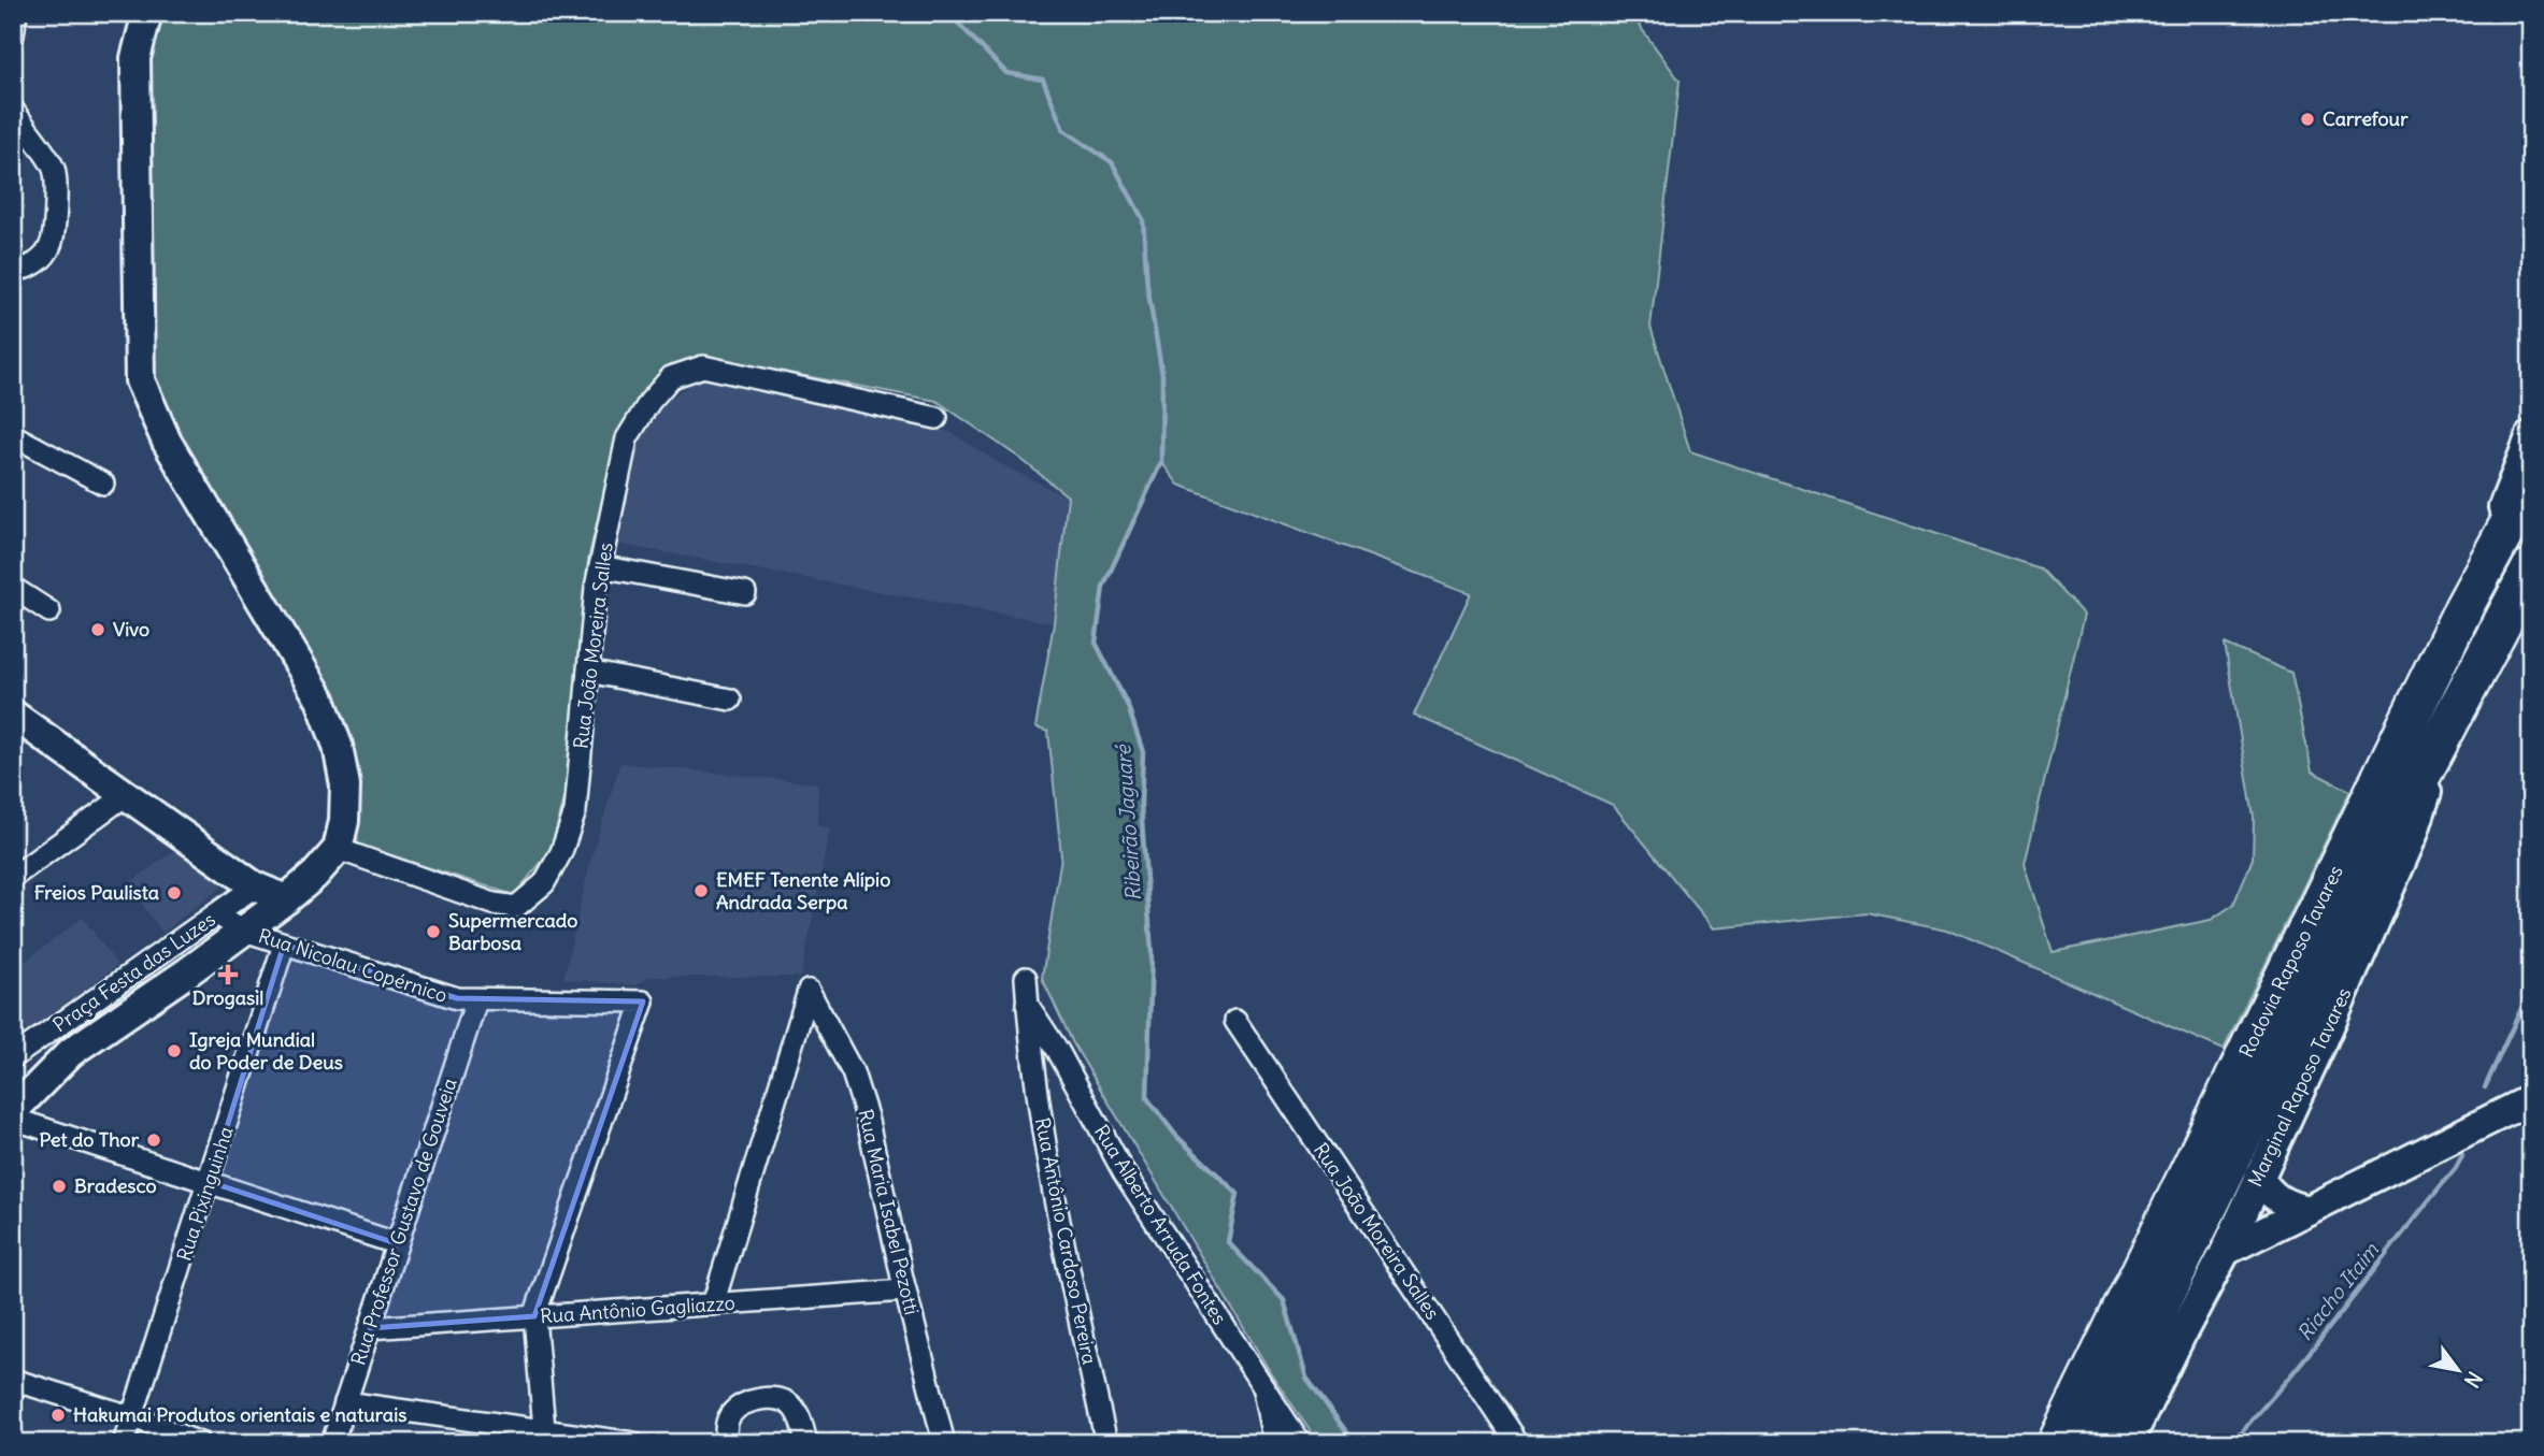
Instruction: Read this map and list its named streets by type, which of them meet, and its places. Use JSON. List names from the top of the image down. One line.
{"streets":{"highway":["Rodovia Raposo Tavares"],"main road":["Marginal Raposo Tavares"],"street":["Rua João Moreira Salles","Rua Nicolau Copérnico","Praça Festa das Luzes","Rua Pixinguinha","Rua Maria Isabel Pezotti","Rua Professor Gustavo de Gouveia","Rua Alberto Arruda Fontes","Rua Antônio Cardoso Pereira","Rua Antônio Gagliazzo"]},"crossings":[["Rodovia Raposo Tavares","Marginal Raposo Tavares"],["Rua Nicolau Copérnico","Praça Festa das Luzes"],["Rua Nicolau Copérnico","Rua Pixinguinha"],["Rua Nicolau Copérnico","Rua Professor Gustavo de Gouveia"],["Rua Nicolau Copérnico","Rua Antônio Gagliazzo"],["Rua Maria Isabel Pezotti","Rua Antônio Gagliazzo"],["Rua Professor Gustavo de Gouveia","Rua Antônio Gagliazzo"],["Rua Alberto Arruda Fontes","Rua Antônio Cardoso Pereira"]],"water":["Ribeirão Jaguaré","Riacho Itaim"],"places":{"other":["Carrefour","Vivo","EMEF Tenente Alípio Andrada Serpa","Freios Paulista","Supermercado Barbosa","Igreja Mundial do Poder de Deus","Pet do Thor","Bradesco","Hakumai Produtos orientais e naturais"],"health":["Drogasil"]},"north":"bottom right"}
